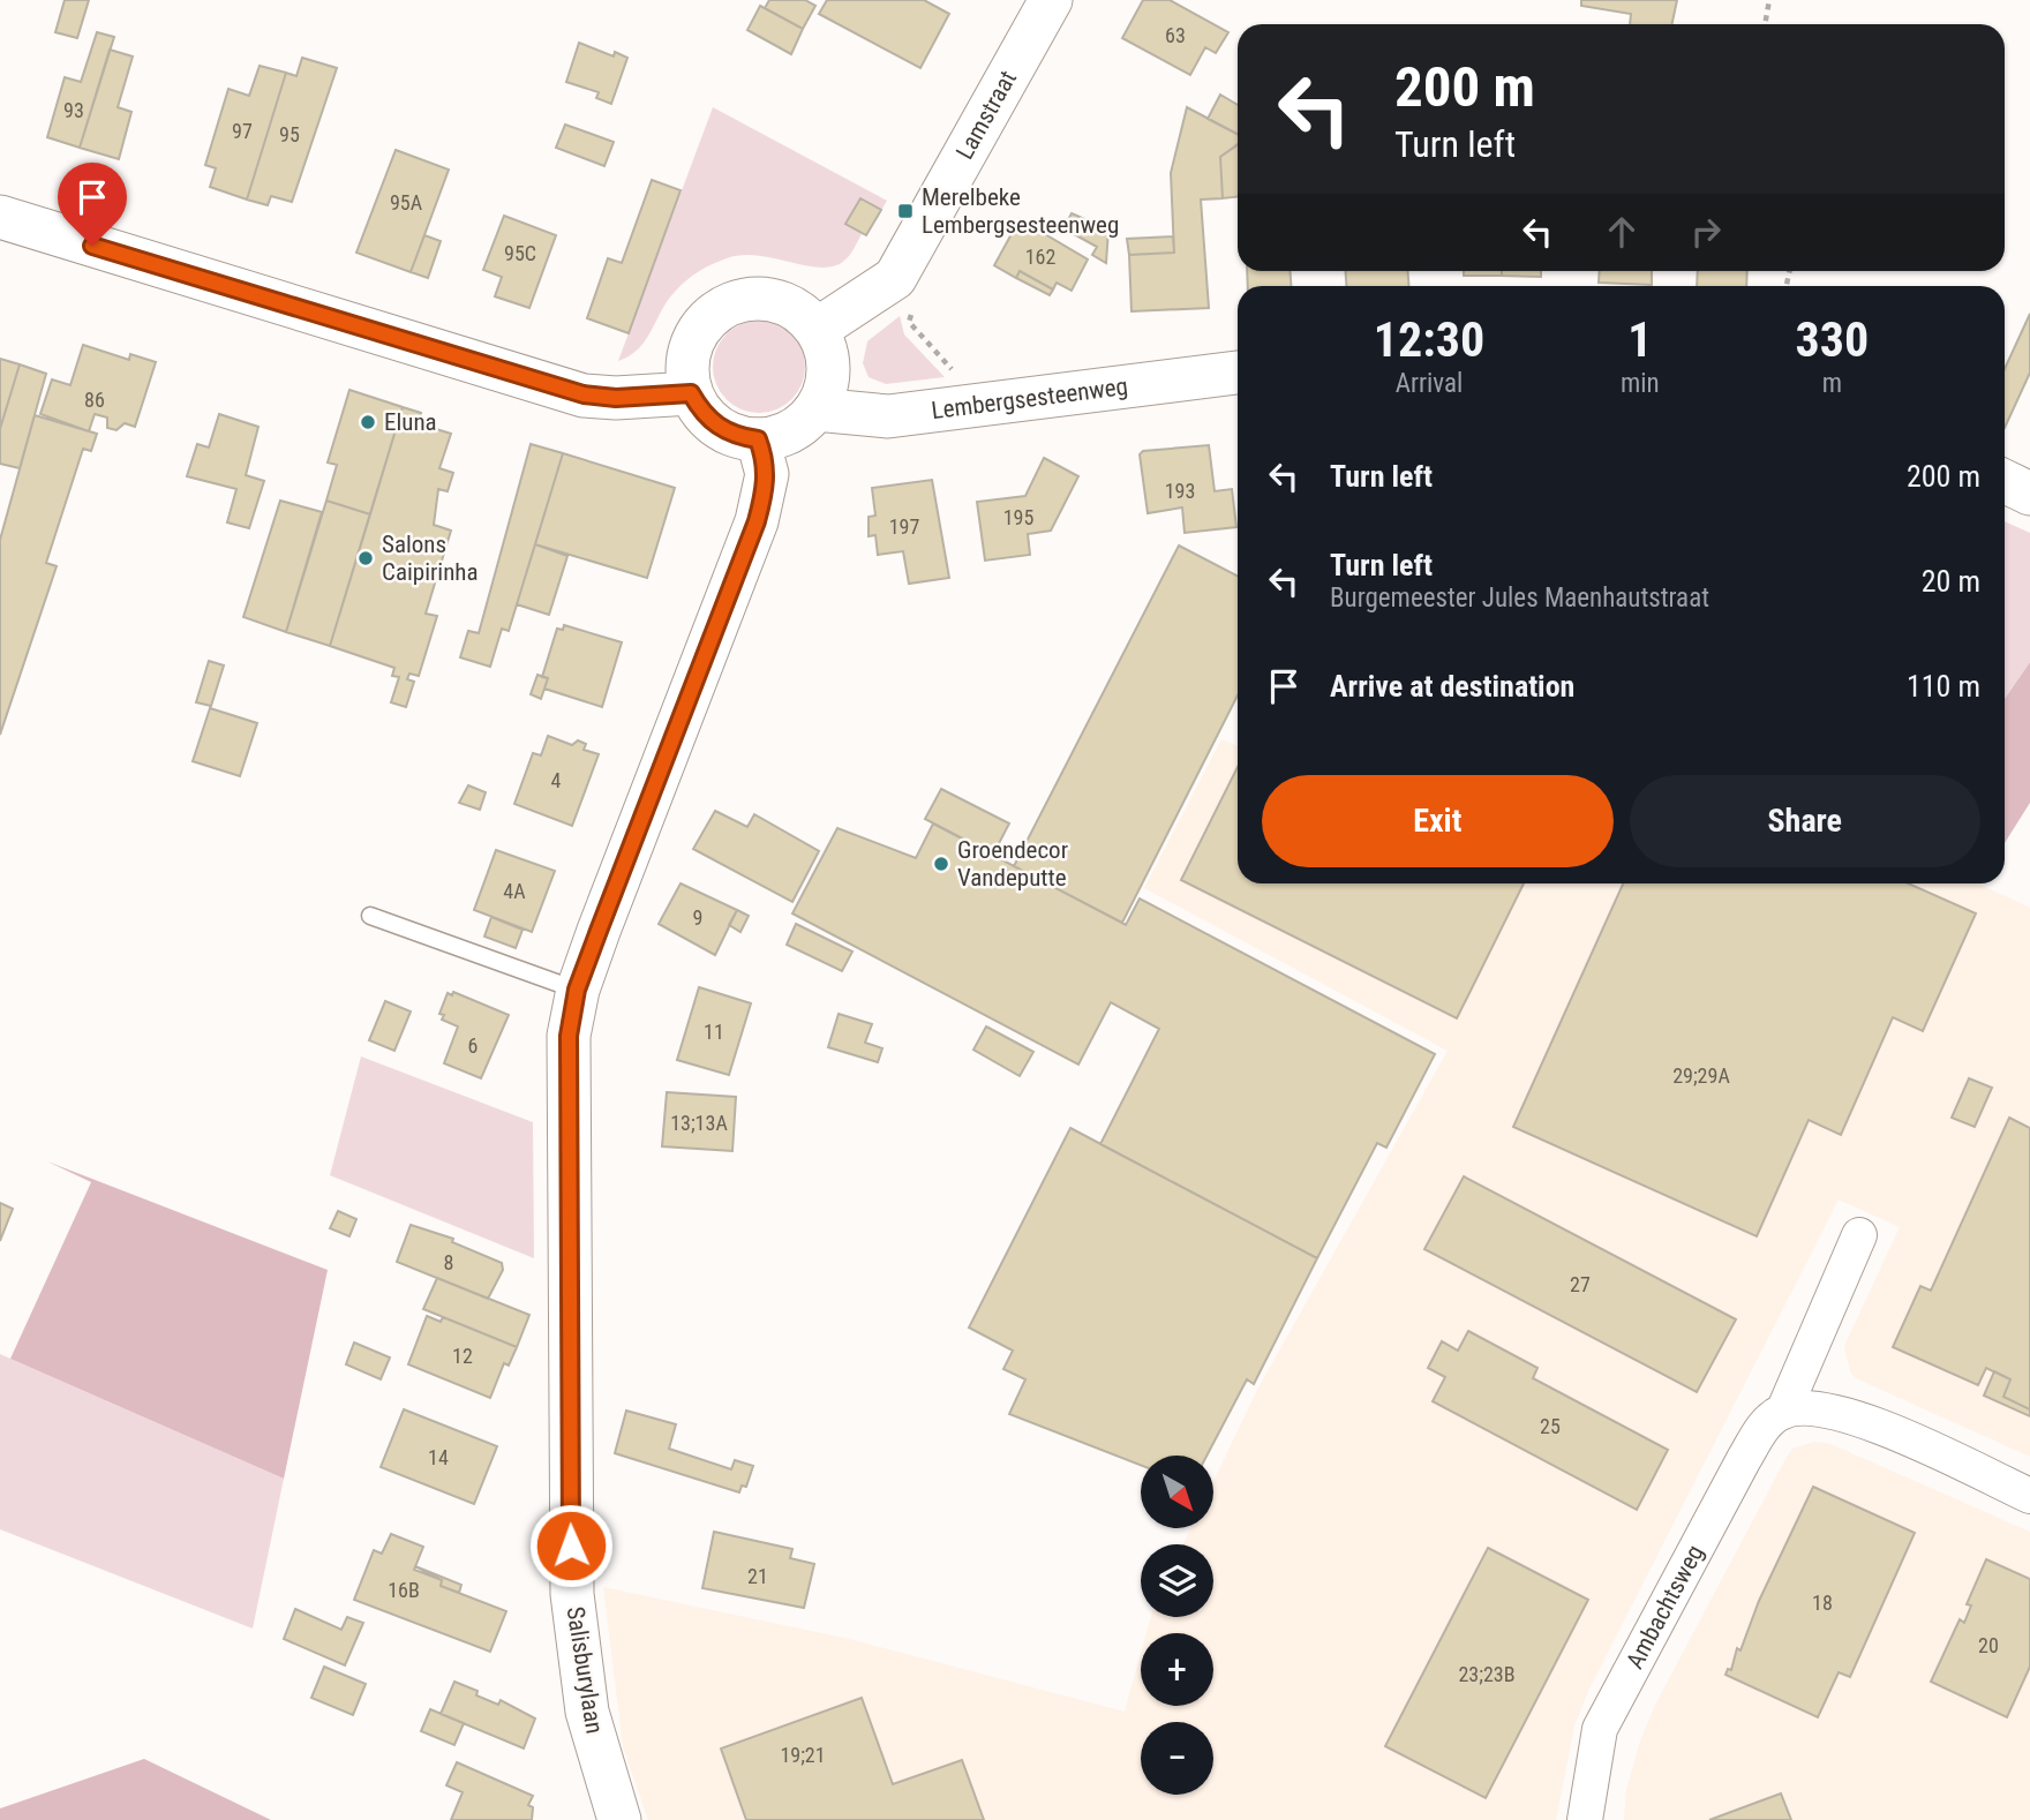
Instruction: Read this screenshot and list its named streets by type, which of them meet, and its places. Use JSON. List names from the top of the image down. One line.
{"streets":{"street":["Lamstraat","Lembergsesteenweg","Ambachtsweg","Salisburylaan"]},"crossings":[["Lamstraat","Lembergsesteenweg"],["Lamstraat","Salisburylaan"],["Lembergsesteenweg","Salisburylaan"]],"places":{"transit":["Merelbeke Lembergsesteenweg"],"other":["Eluna","Salons Caipirinha","Groendecor Vandeputte"]},"house_numbers":["63","93","97","95","95A","95C","162","86","193","195","197","4","4A","9","11","6","29;29A","13;13A","8","27","12","25","14","21","16B","18","20","23;23B","19;21"],"north":"bottom right","page":{"turn":["200 m","Turn left"],"eta":["12:30","Arrival","1","min","330","m"],"list":[{"name":"Turn left","value":"200 m"},{"name":"Turn left","note":"Burgemeester Jules Maenhautstraat","value":"20 m"},{"name":"Arrive at destination","value":"110 m"}],"buttons":["Exit","Share"],"map_buttons":["+","−"]}}
